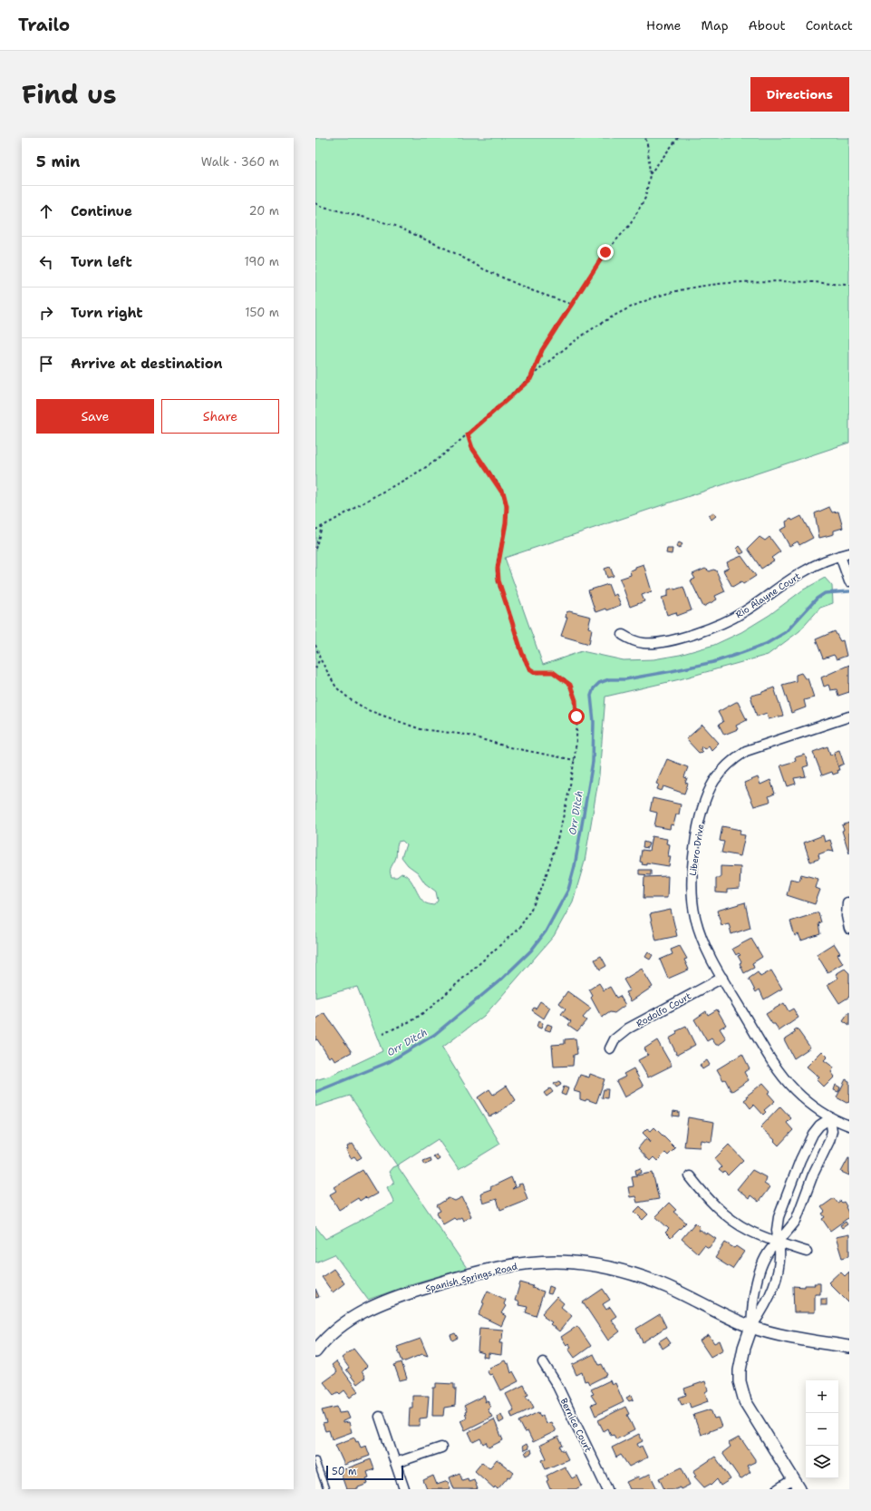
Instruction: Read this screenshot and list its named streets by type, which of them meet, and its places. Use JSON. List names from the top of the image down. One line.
{"streets":{"street":["Rio Alayne Court","Libero Drive","Rodolfo Court","Spanish Springs Road","Bernice Court"]},"crossings":[["Libero Drive","Rodolfo Court"]],"water":["Orr Ditch"],"scale_bar":"50 m","page":{"header":"Trailo","nav":["Home","Map","About","Contact"],"title":"Find us","buttons":["Directions",["Save","Share"]],"heading":["5 min","Walk · 360 m"],"list":[["Continue","20 m"],["Turn left","190 m"],["Turn right","150 m"],"Arrive at destination"],"map_buttons":["+","−"],"scale":"50 m"}}
